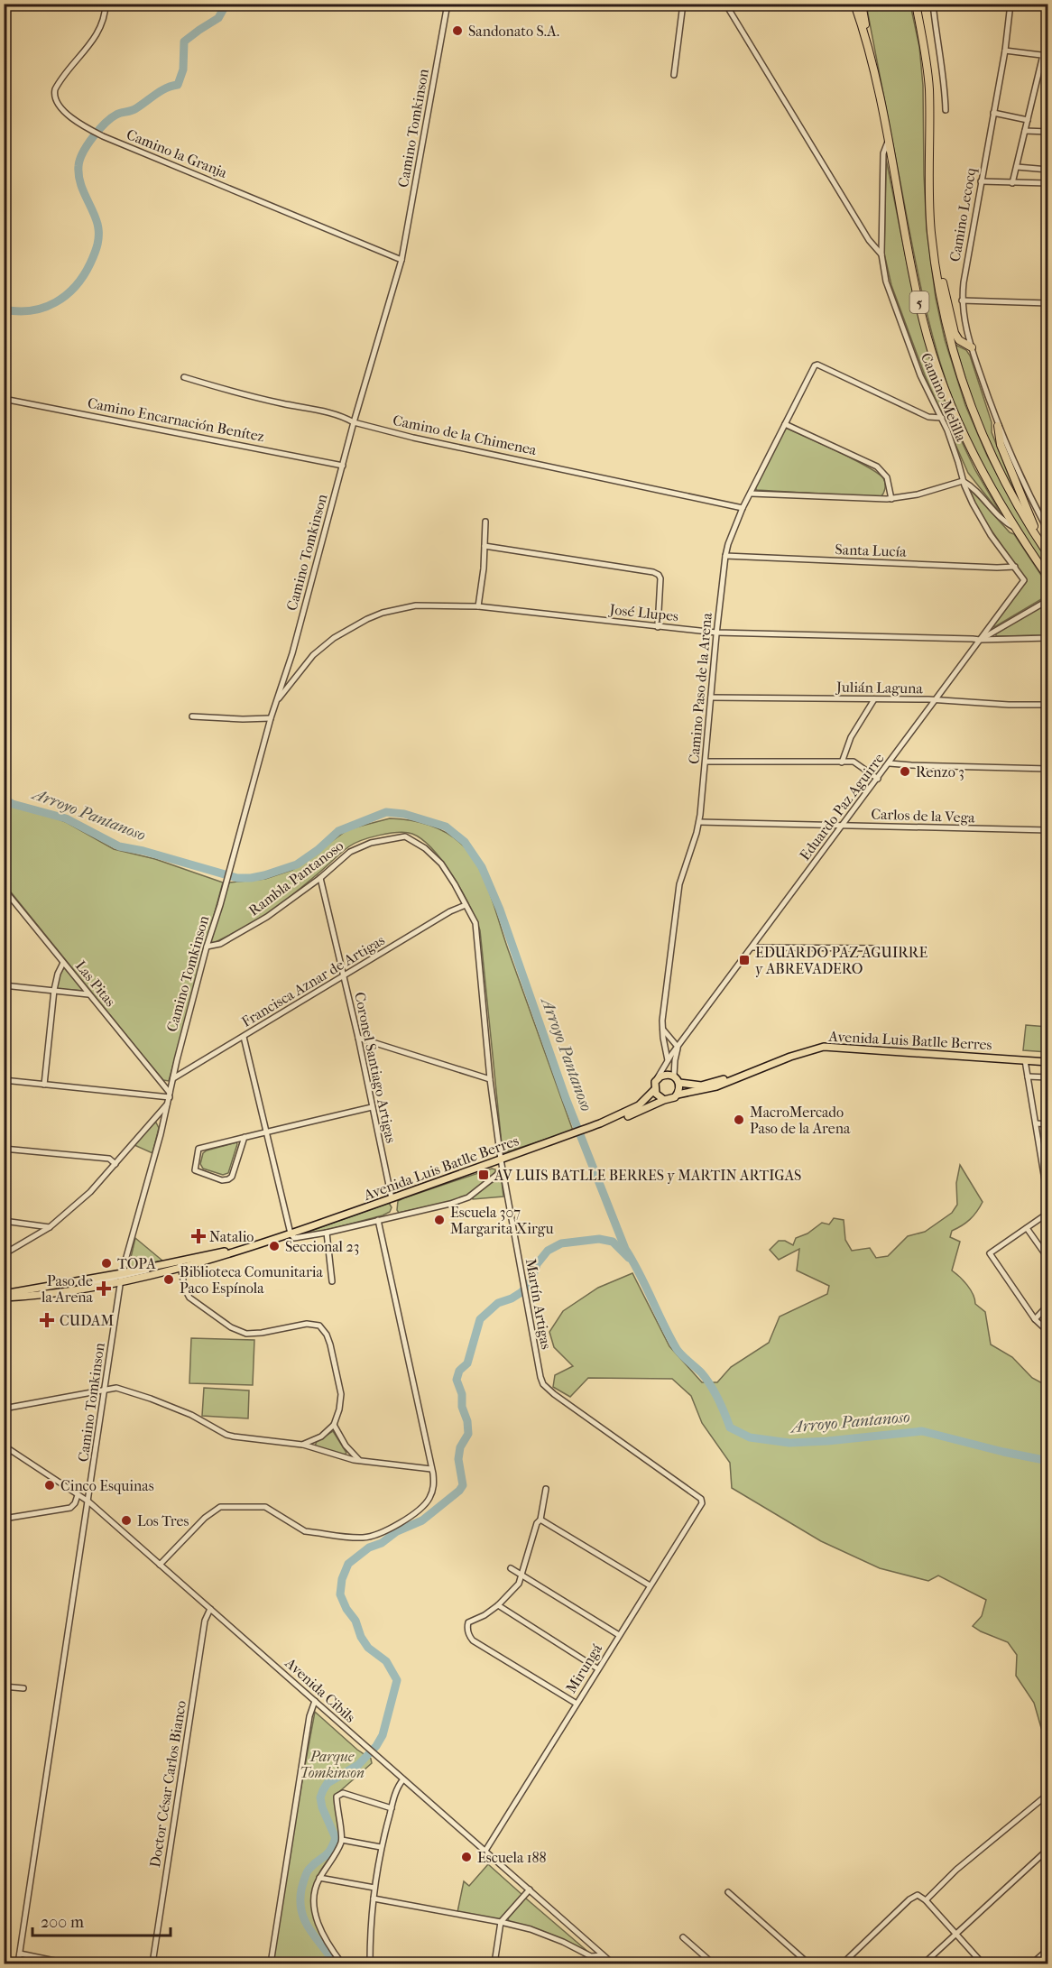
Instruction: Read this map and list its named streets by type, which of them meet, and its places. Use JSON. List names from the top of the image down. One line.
{"streets":{"highway":["5"],"main road":["Avenida Luis Batlle Berres"],"street":["Camino Tomkinson","Camino la Granja","Camino Lecocq","Camino Melilla","Camino Encarnación Benítez","Camino de la Chimenea","Santa Lucía","José Llupes","Julián Laguna","Camino Paso de la Arena","Eduardo Paz Aguirre","Carlos de la Vega","Rambla Pantanoso","Francisca Aznar de Artigas","Las Pitas","Coronel Santiago Artigas","Martín Artigas","Mirungá","Avenida Cibils","Doctor César Carlos Bianco"]},"crossings":[["Camino Tomkinson","Camino la Granja"],["Camino Tomkinson","Camino Encarnación Benítez"],["Camino Tomkinson","Camino de la Chimenea"],["Camino Tomkinson","José Llupes"],["Camino Tomkinson","Rambla Pantanoso"],["Camino Tomkinson","Francisca Aznar de Artigas"],["Camino Tomkinson","Las Pitas"],["Camino Tomkinson","Avenida Luis Batlle Berres"],["Camino Tomkinson","Avenida Cibils"],["5","Camino Melilla"],["Camino Melilla","Santa Lucía"],["Camino Melilla","Camino Paso de la Arena"],["Camino Melilla","Eduardo Paz Aguirre"],["Camino de la Chimenea","Camino Paso de la Arena"],["Santa Lucía","Camino Paso de la Arena"],["José Llupes","Camino Paso de la Arena"],["José Llupes","Eduardo Paz Aguirre"],["Julián Laguna","Camino Paso de la Arena"],["Julián Laguna","Eduardo Paz Aguirre"],["Camino Paso de la Arena","Carlos de la Vega"],["Eduardo Paz Aguirre","Carlos de la Vega"],["Rambla Pantanoso","Francisca Aznar de Artigas"],["Rambla Pantanoso","Coronel Santiago Artigas"],["Rambla Pantanoso","Martín Artigas"],["Francisca Aznar de Artigas","Coronel Santiago Artigas"],["Francisca Aznar de Artigas","Martín Artigas"],["Avenida Luis Batlle Berres","Coronel Santiago Artigas"],["Avenida Luis Batlle Berres","Martín Artigas"],["Martín Artigas","Mirungá"],["Mirungá","Avenida Cibils"],["Avenida Cibils","Doctor César Carlos Bianco"]],"water":["Arroyo Pantanoso"],"parks":["Parque Tomkinson"],"places":{"other":["Sandonato S.A.","Renzo 3","MacroMercado Paso de la Arena","Escuela 307 Margarita Xirgu","Seccional 23","TOPA","Biblioteca Comunitaria Paco Espínola","Cinco Esquinas","Los Tres","Escuela 188"],"transit":["EDUARDO PAZ AGUIRRE y ABREVADERO","AV LUIS BATLLE BERRES y MARTIN ARTIGAS"],"health":["Natalio","Paso de la Arena","CUDAM"]},"scale_bar":"200 m"}
